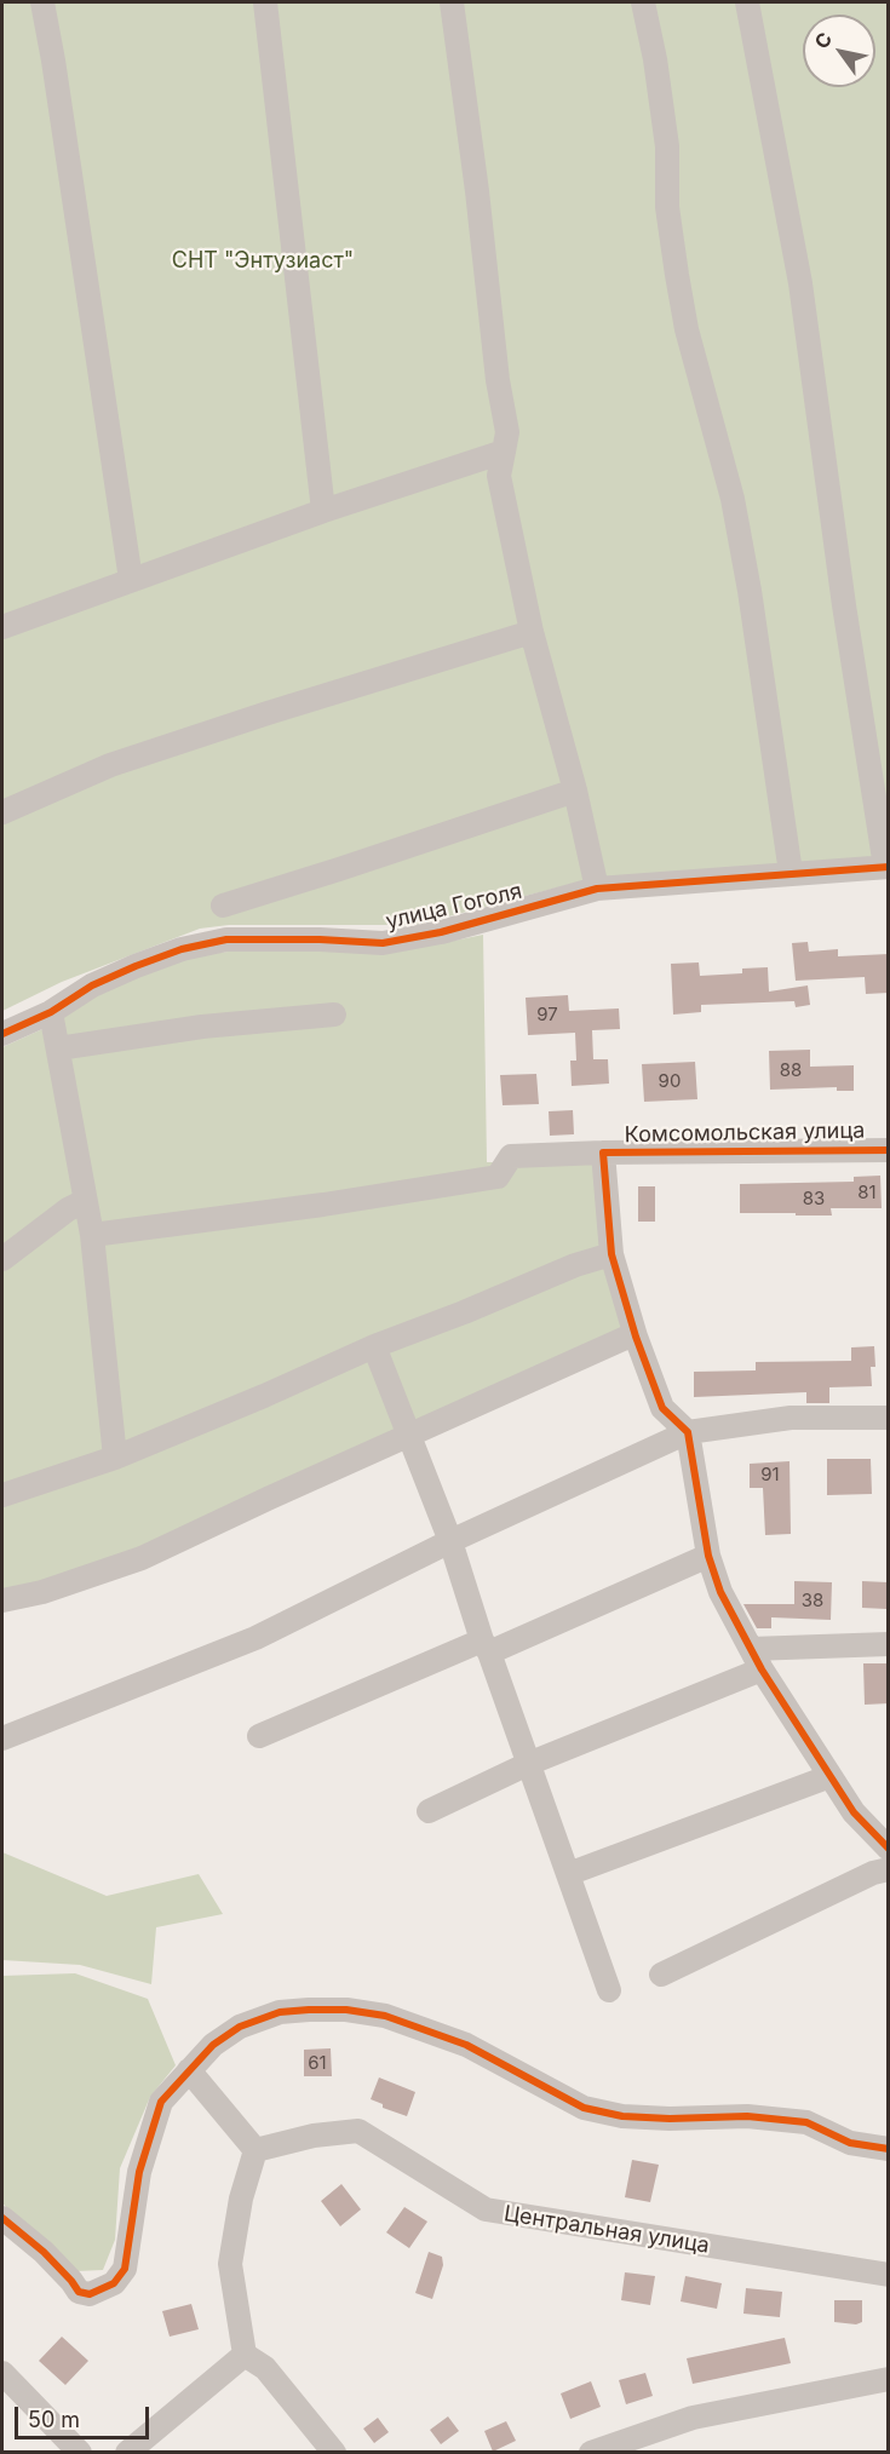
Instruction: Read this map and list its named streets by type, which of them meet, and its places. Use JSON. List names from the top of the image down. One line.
{"streets":{"street":["улица Гоголя","Комсомольская улица","Центральная улица"]},"parks":["СНТ \"Энтузиаст\""],"house_numbers":["97","88","90","81","83","91","38","61"],"scale_bar":"50 m","north":"top left"}
